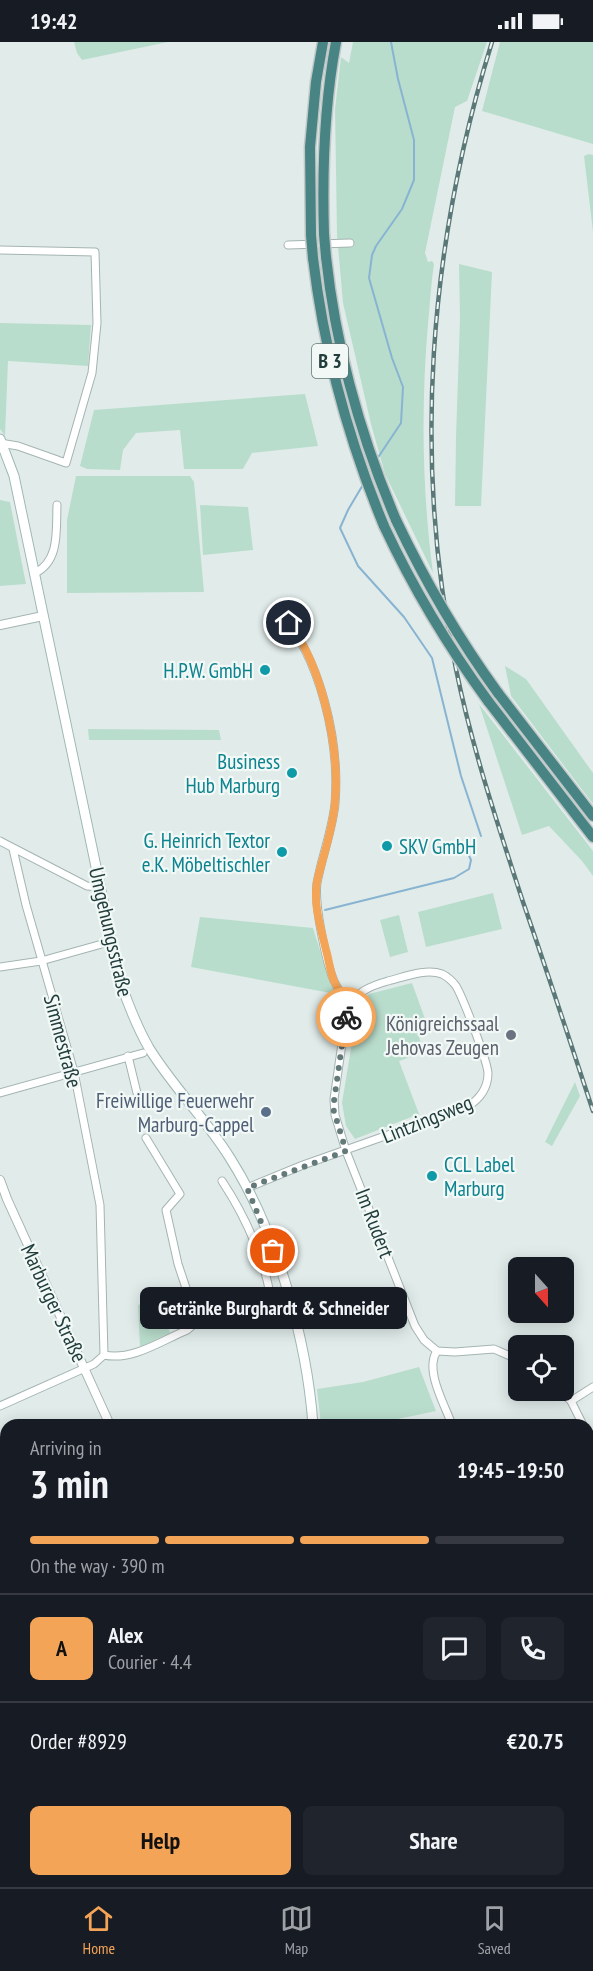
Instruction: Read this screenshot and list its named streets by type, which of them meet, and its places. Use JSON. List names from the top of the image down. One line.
{"streets":{"highway":["B 3"],"main road":["Umgehungsstraße"],"street":["Simmestraße","Lintzingsweg","Im Rudert","Marburger Straße"]},"crossings":[["Umgehungsstraße","Lintzingsweg"],["Lintzingsweg","Im Rudert"]],"places":["H.P.W. GmbH","Business Hub Marburg","SKV GmbH","G. Heinrich Textor e.K. Möbeltischler","Königreichssaal Jehovas Zeugen","Freiwillige Feuerwehr Marburg-Cappel","CCL Label Marburg","Getränke Burghardt & Schneider"],"north":"bottom","page":{"status":"19:42","bubble":"Getränke Burghardt & Schneider","heading":["3 min","Arriving in","19:45–19:50"],"panel":["Alex","Courier · 4.4","Order #8929","€20.75"],"bar":"On the way · 390 m","round":"A","buttons":["Help","Share"],"tabs":["Home","Map","Saved"]}}
